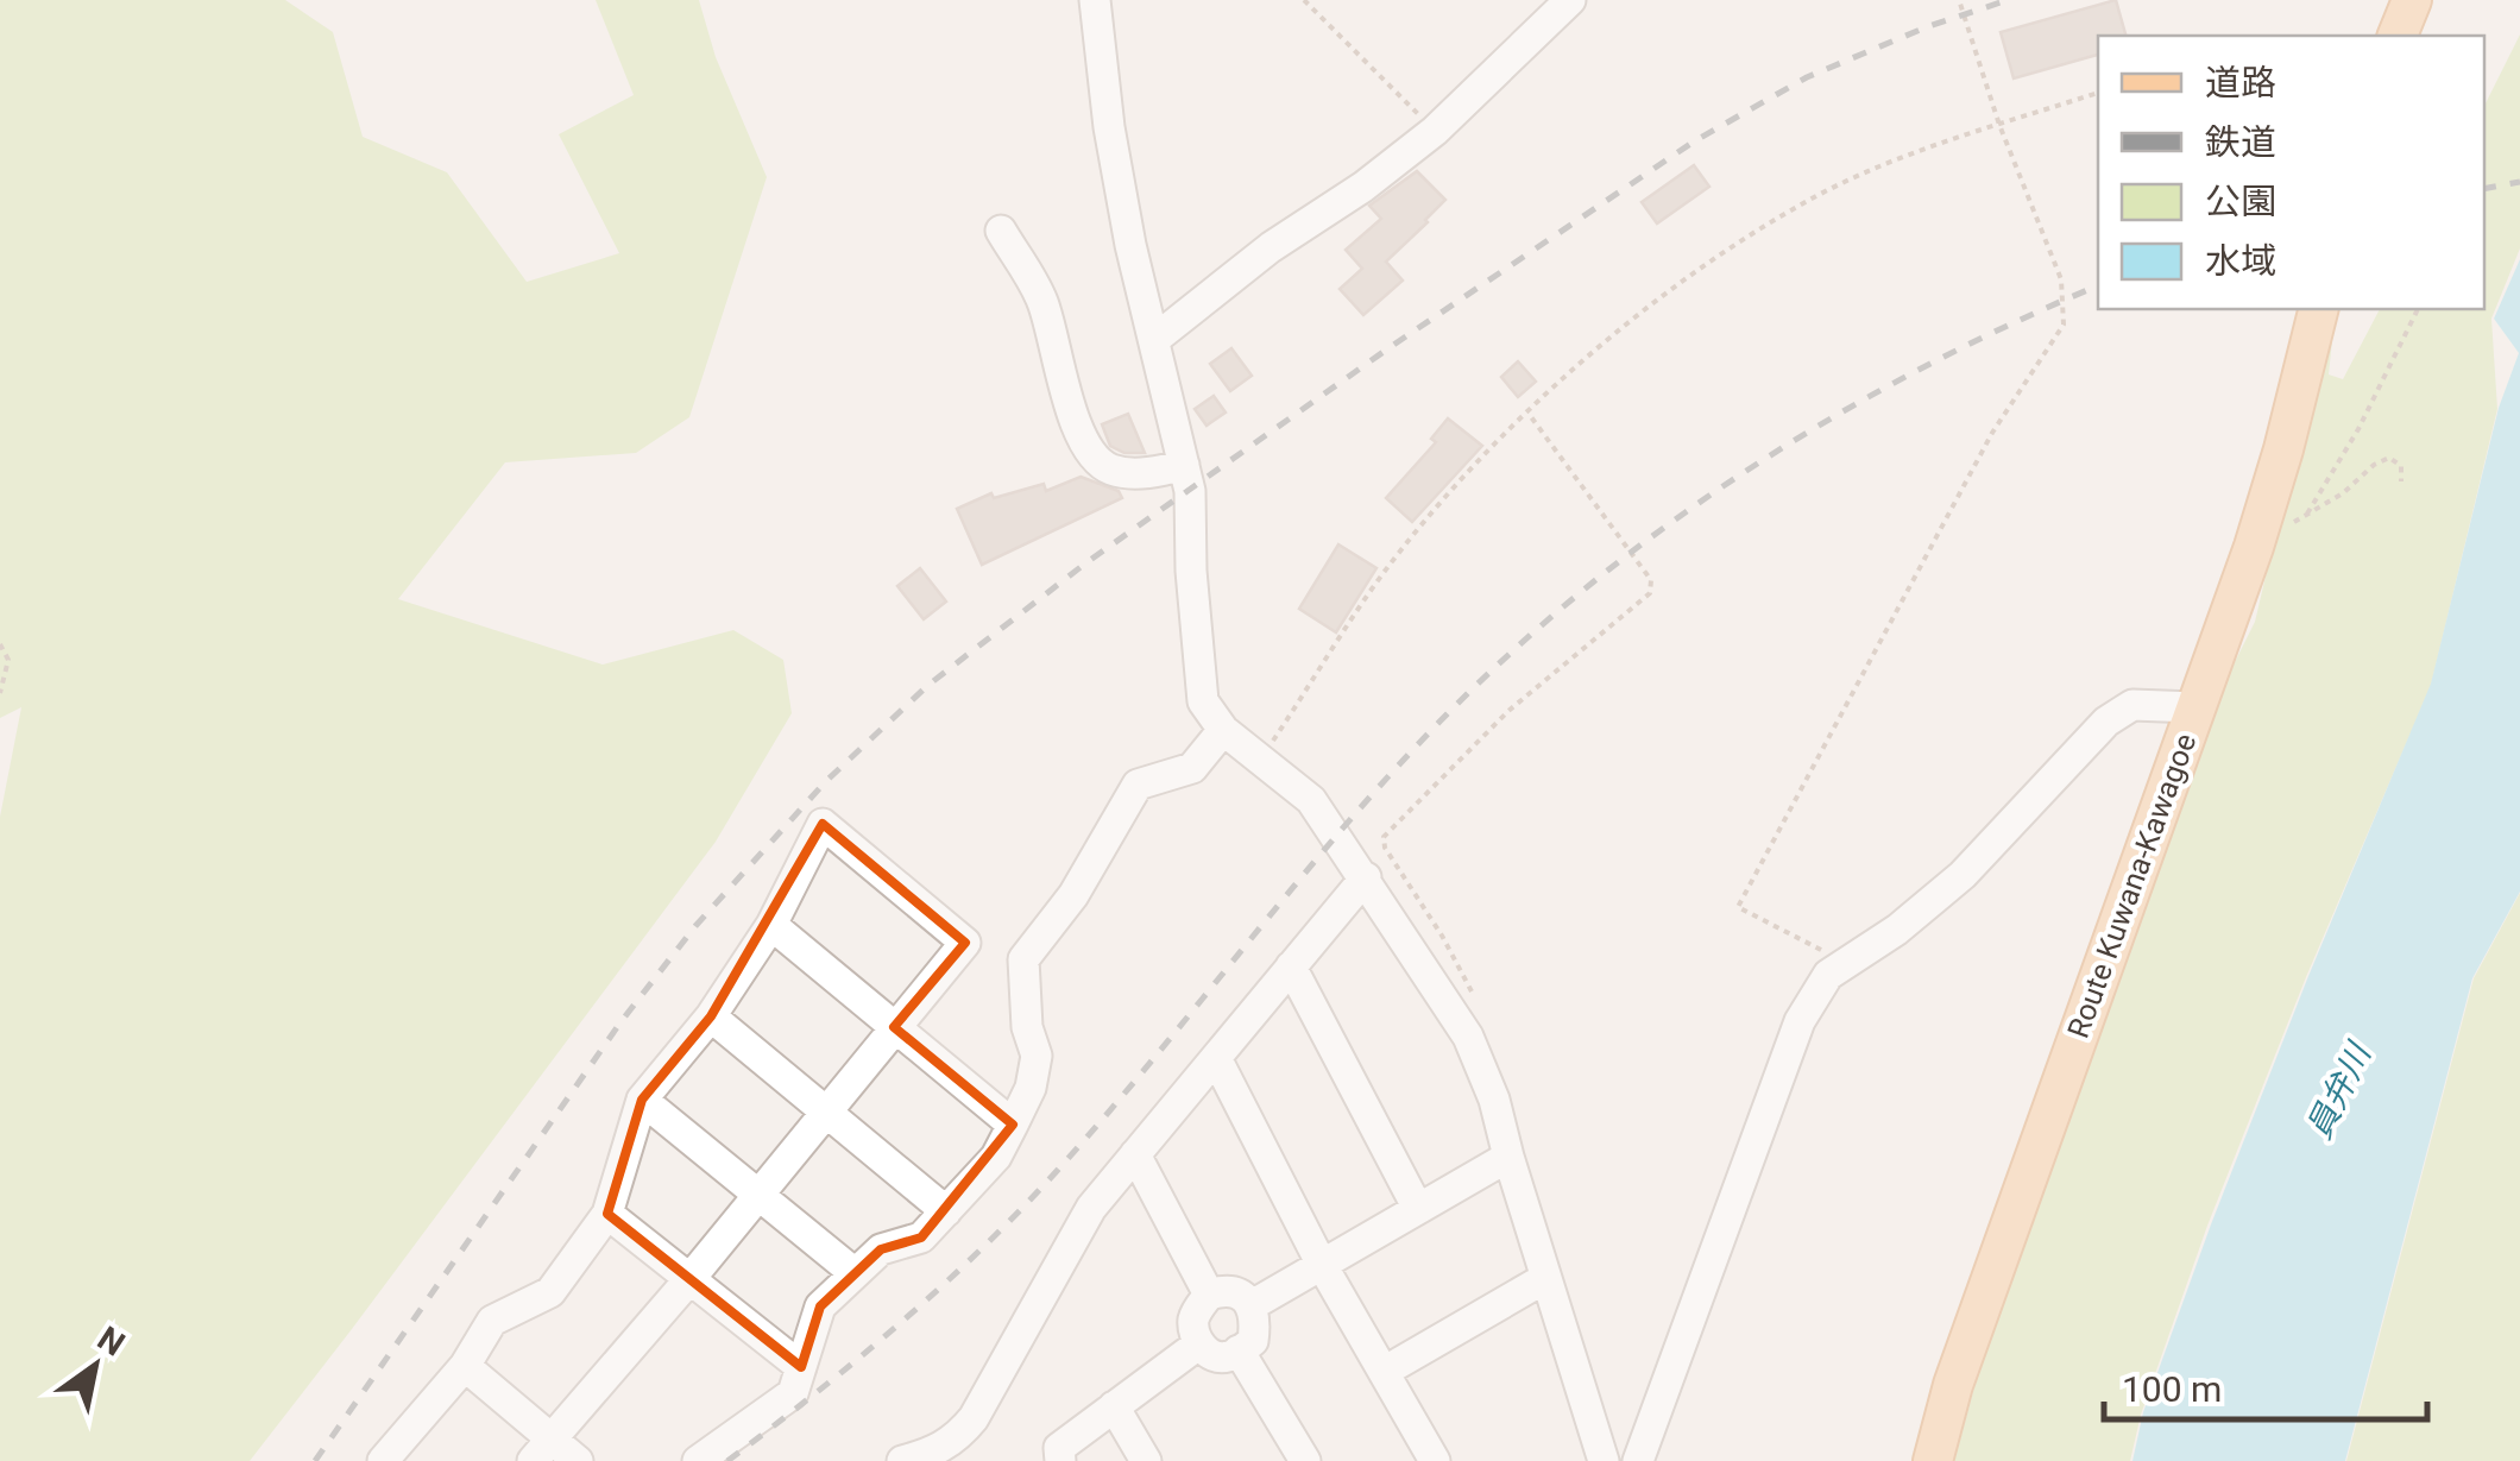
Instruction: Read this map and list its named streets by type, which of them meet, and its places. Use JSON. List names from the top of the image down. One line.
{"streets":{"main road":["Route Kuwana-Kawagoe"]},"water":["員弁川"],"legend":["道路","鉄道","公園","水域"],"scale_bar":"100 m","north":"top right"}
